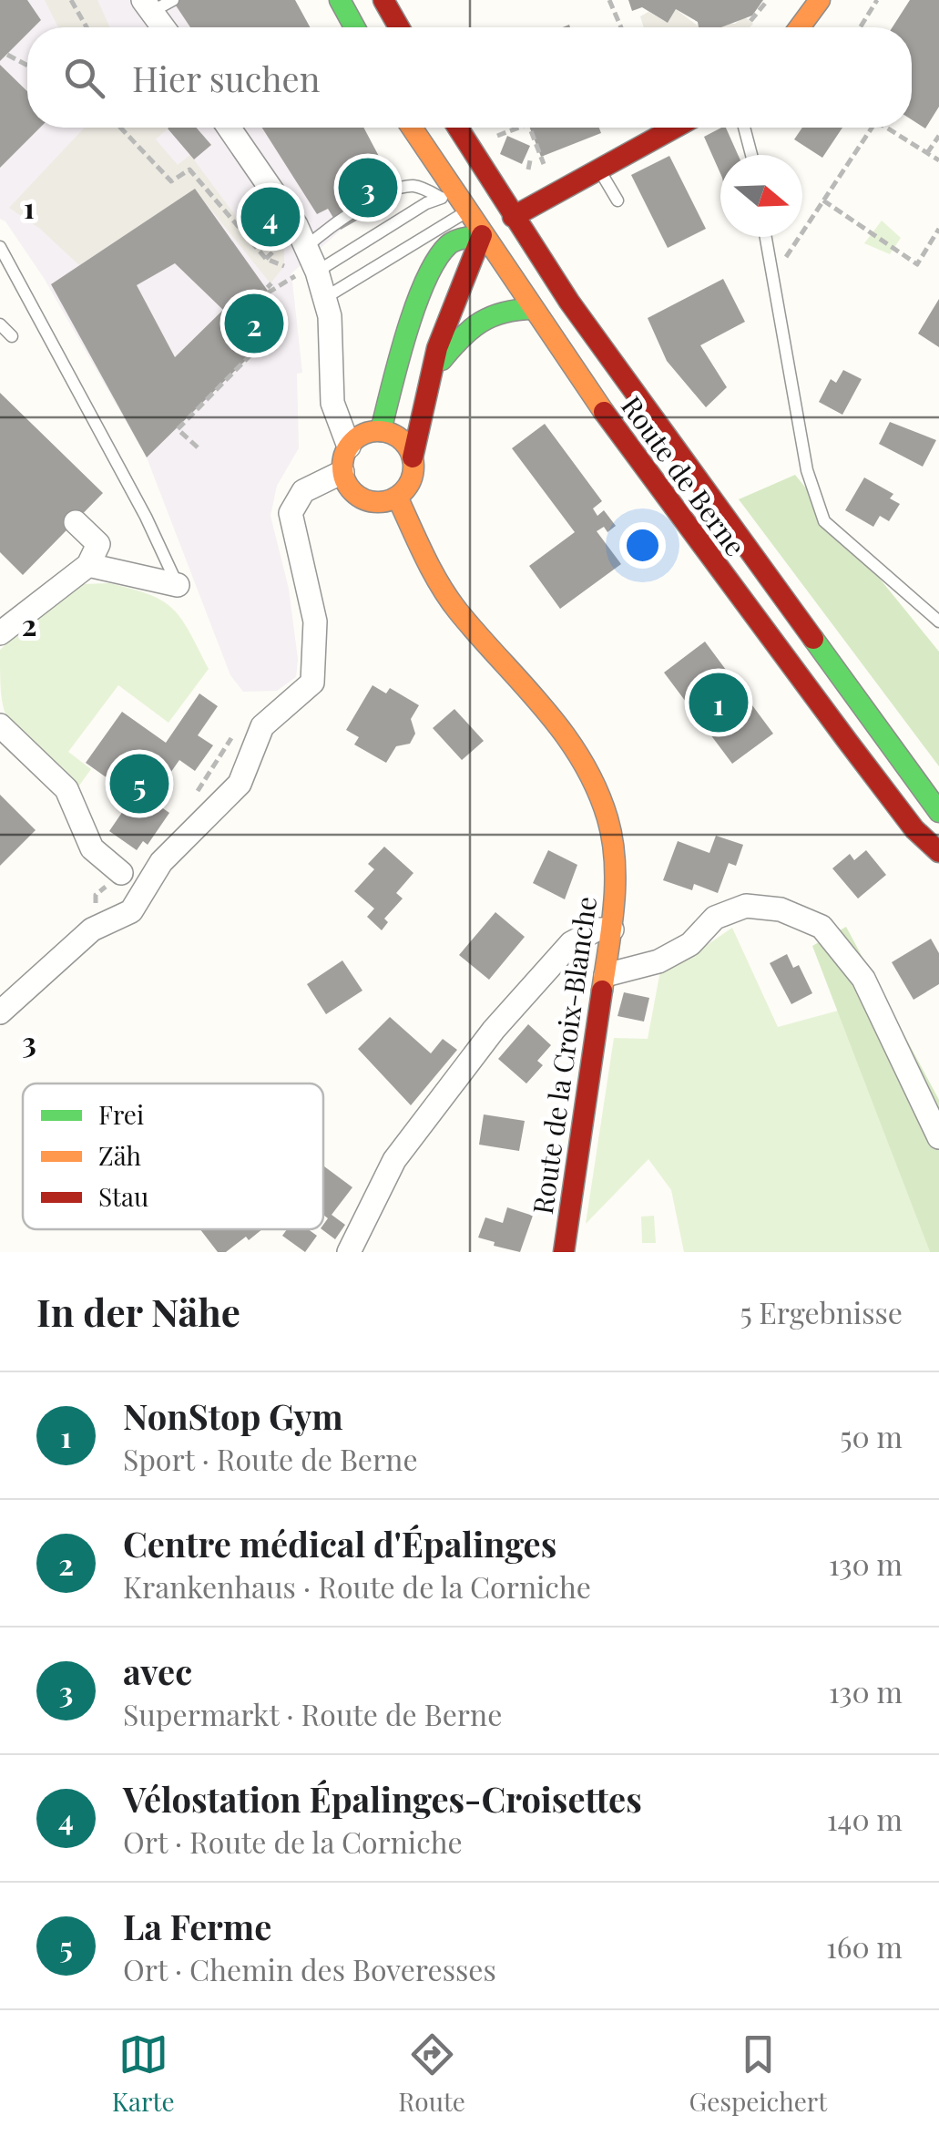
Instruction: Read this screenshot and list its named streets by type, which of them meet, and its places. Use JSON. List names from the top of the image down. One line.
{"streets":{"street":["Route de Berne","Route de la Croix-Blanche"]},"legend":["Frei","Zäh","Stau"],"north":"right","page":{"search":"Hier suchen","pins":["3","4","2","1","5"],"heading":["In der Nähe","5 Ergebnisse"],"list":[{"mark":"1","name":"NonStop Gym","note":"Sport · Route de Berne","value":"50 m"},{"mark":"2","name":"Centre médical d'Épalinges","note":"Krankenhaus · Route de la Corniche","value":"130 m"},{"mark":"3","name":"avec","note":"Supermarkt · Route de Berne","value":"130 m"},{"mark":"4","name":"Vélostation Épalinges-Croisettes","note":"Ort · Route de la Corniche","value":"140 m"},{"mark":"5","name":"La Ferme","note":"Ort · Chemin des Boveresses","value":"160 m"}],"nav":["Karte","Route","Gespeichert"]},"grid":{"rows":["1","2","3"]}}
